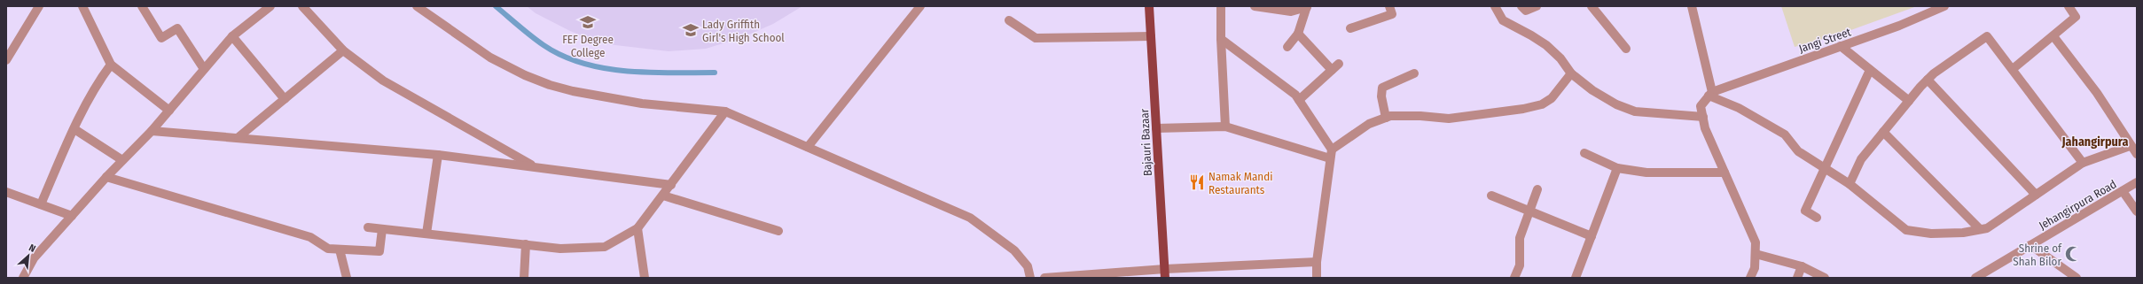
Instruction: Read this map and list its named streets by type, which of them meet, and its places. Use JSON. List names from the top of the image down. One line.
{"streets":{"main road":["Bajauri Bazaar"],"street":["Jangi Street","Jehangirpura Road"]},"districts":["Jahangirpura"],"places":{"school or university":["FEF Degree College","Lady Griffith Girl's High School"],"restaurant":["Namak Mandi Restaurants"],"mosque":["Shrine of Shah Bilor"]},"north":"top right"}
